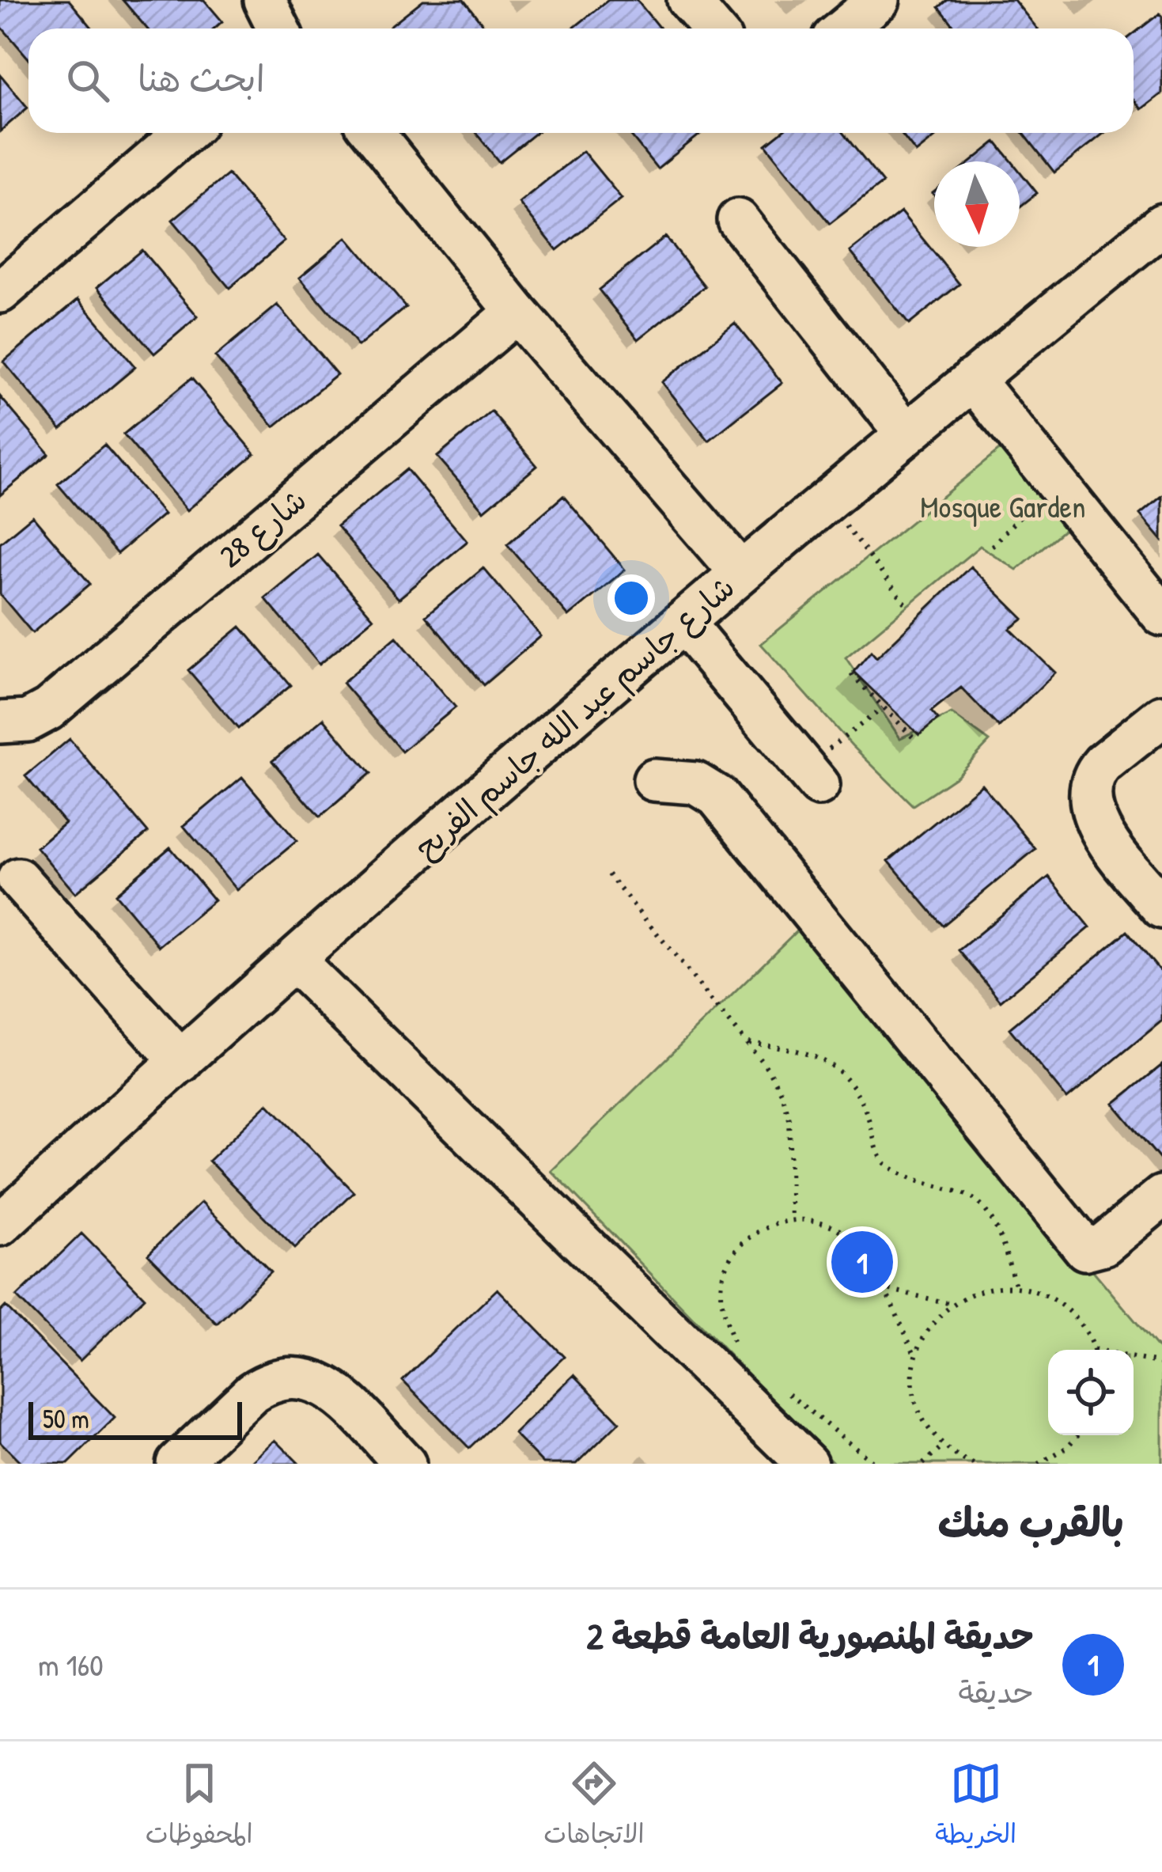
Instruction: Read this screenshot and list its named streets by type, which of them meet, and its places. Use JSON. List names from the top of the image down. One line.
{"streets":{"street":["شارع 28","شارع جاسم عبد الله جاسم الفريح"]},"parks":["Mosque Garden"],"scale_bar":"50 m","north":"bottom","page":{"search":"ابحث هنا","pins":"1","scale":"50 m","heading":"بالقرب منك","list":[{"mark":"1","name":"حديقة المنصورية العامة قطعة 2","note":"حديقة","value":"160 m"}],"nav":["الخريطة","الاتجاهات","المحفوظات"]}}
